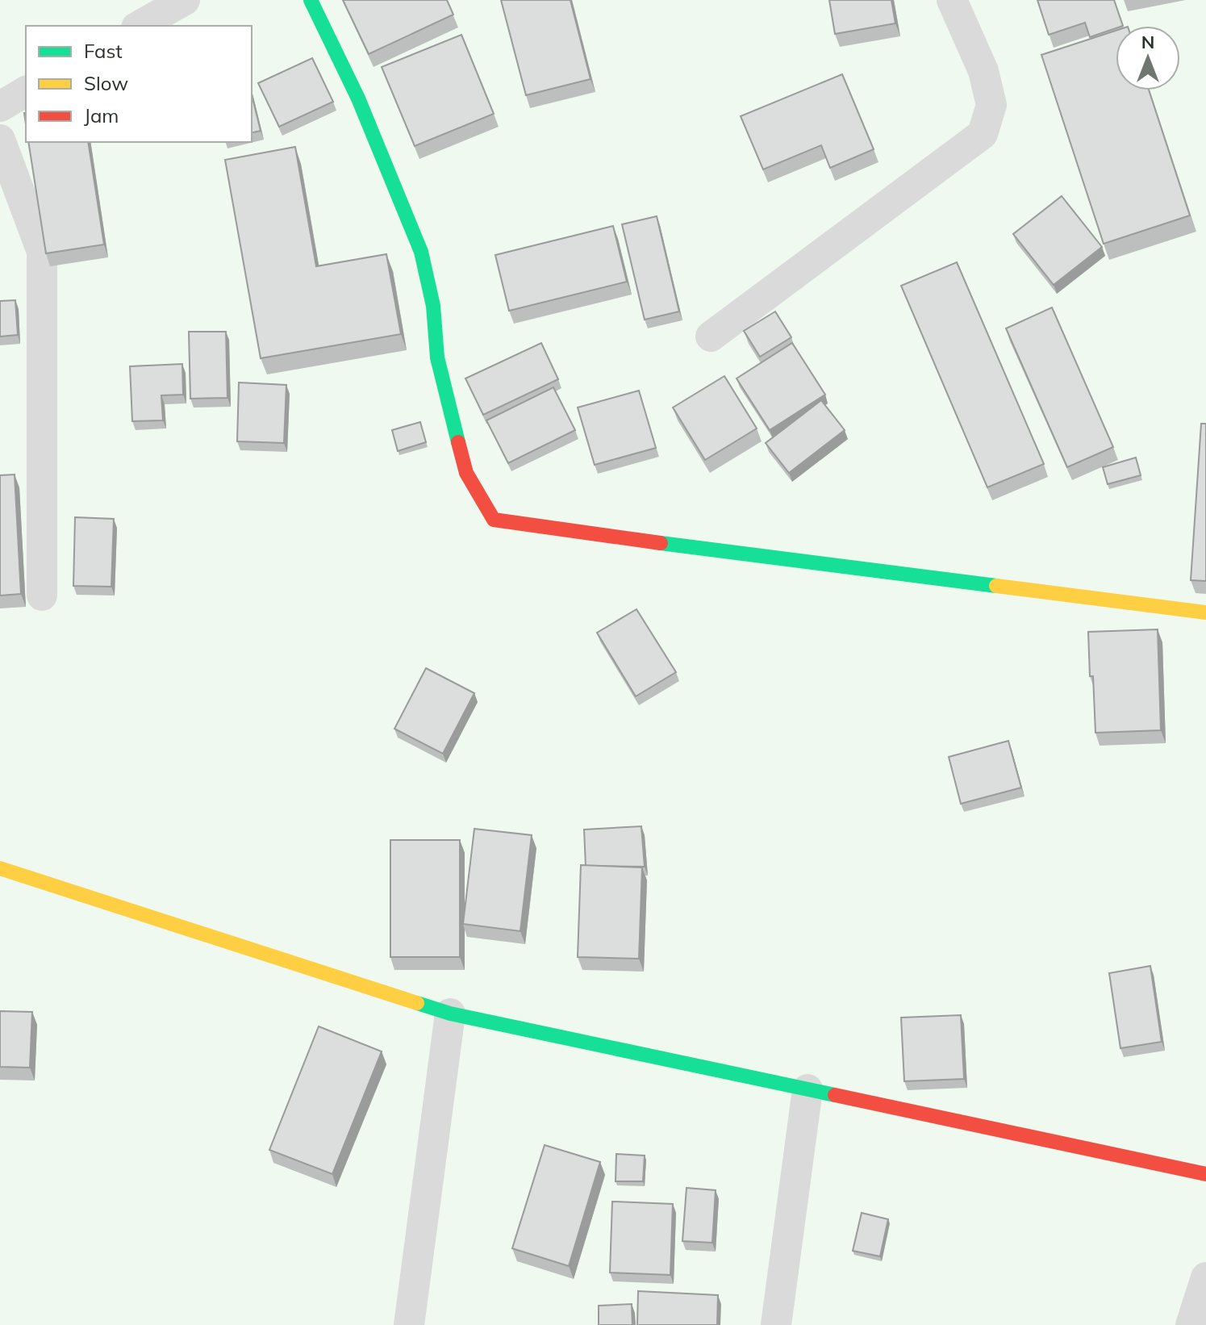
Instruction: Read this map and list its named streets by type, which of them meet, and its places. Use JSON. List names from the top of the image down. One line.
{"legend":["Fast","Slow","Jam"],"north":"top"}
